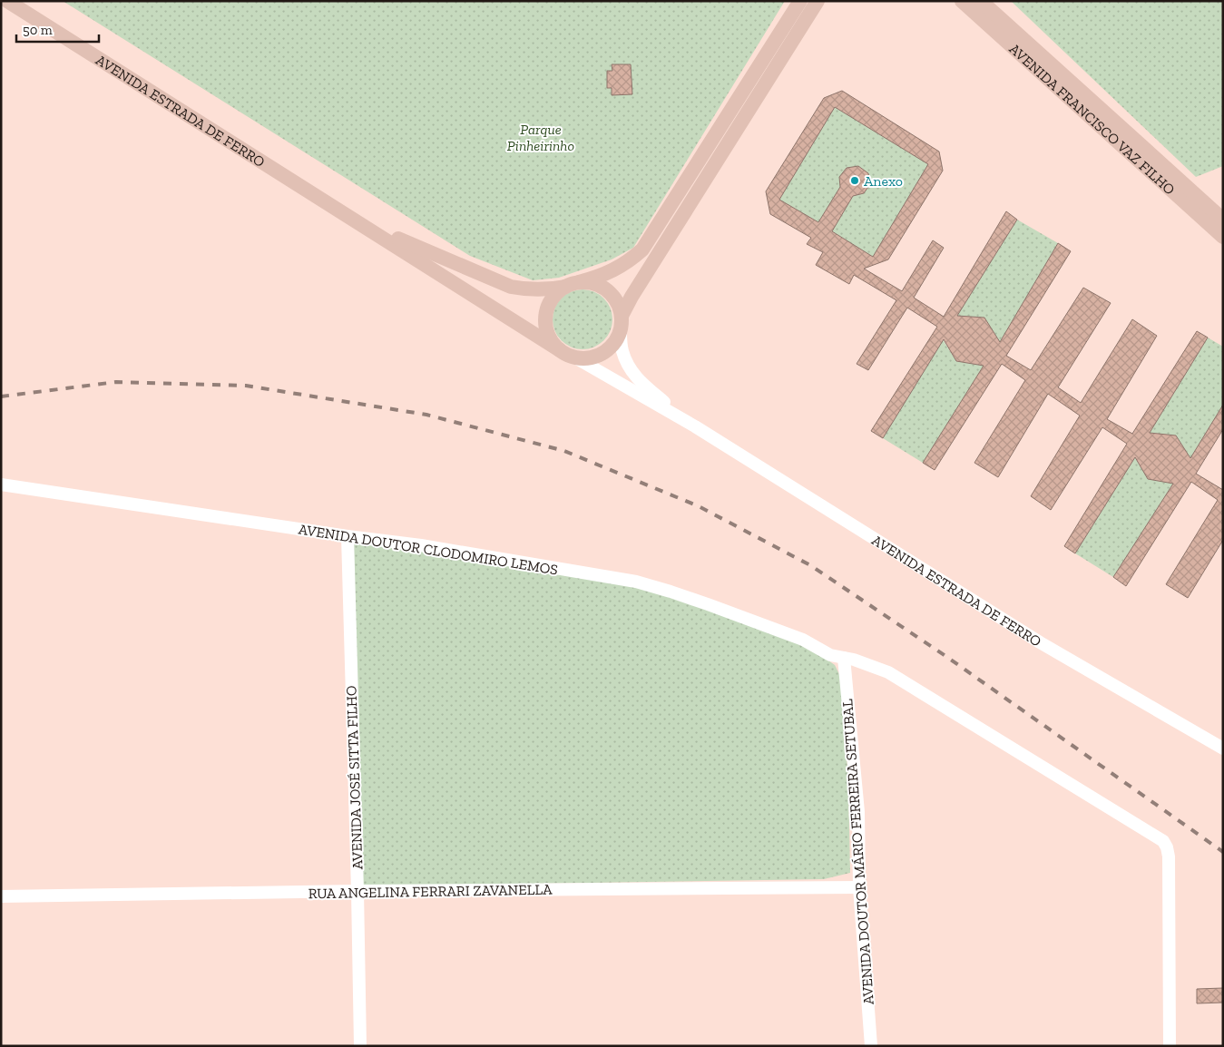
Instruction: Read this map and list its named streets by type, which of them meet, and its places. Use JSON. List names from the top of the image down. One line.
{"streets":{"main road":["AVENIDA ESTRADA DE FERRO","AVENIDA FRANCISCO VAZ FILHO"],"street":["AVENIDA DOUTOR CLODOMIRO LEMOS","AVENIDA JOSÉ SITTA FILHO","AVENIDA DOUTOR MÁRIO FERREIRA SETUBAL","RUA ANGELINA FERRARI ZAVANELLA"]},"crossings":[["AVENIDA DOUTOR CLODOMIRO LEMOS","AVENIDA JOSÉ SITTA FILHO"],["AVENIDA DOUTOR CLODOMIRO LEMOS","AVENIDA DOUTOR MÁRIO FERREIRA SETUBAL"],["AVENIDA JOSÉ SITTA FILHO","RUA ANGELINA FERRARI ZAVANELLA"],["AVENIDA DOUTOR MÁRIO FERREIRA SETUBAL","RUA ANGELINA FERRARI ZAVANELLA"]],"parks":["Parque Pinheirinho"],"places":["Anexo"],"scale_bar":"50 m"}
